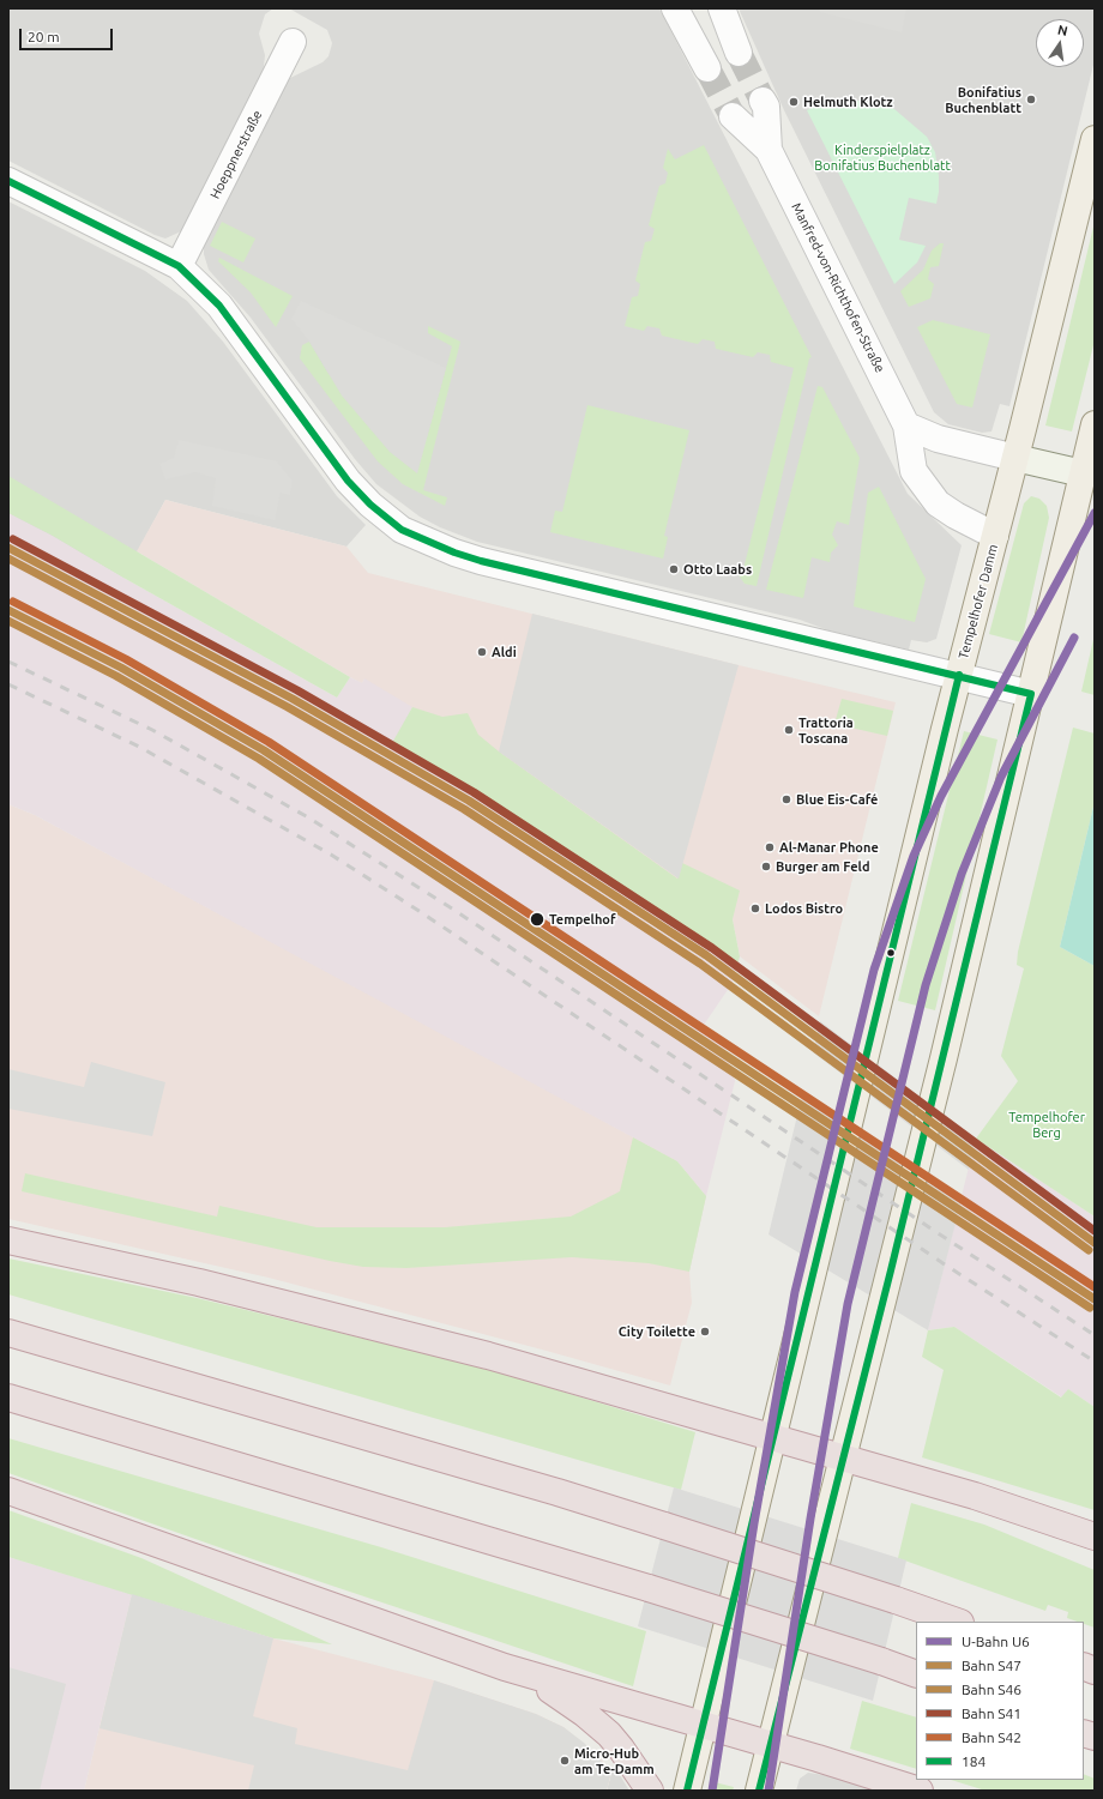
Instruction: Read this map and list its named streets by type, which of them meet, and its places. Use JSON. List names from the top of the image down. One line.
{"streets":{"main road":["Tempelhofer Damm"],"street":["Hoeppnerstraße","Manfred-von-Richthofen-Straße"]},"crossings":[["Manfred-von-Richthofen-Straße","Tempelhofer Damm"]],"parks":["Kinderspielplatz Bonifatius Buchenblatt","Tempelhofer Berg"],"places":["Bonifatius Buchenblatt","Helmuth Klotz","Otto Laabs","Aldi","Trattoria Toscana","Blue Eis-Café","Al-Manar Phone","Burger am Feld","Lodos Bistro","Tempelhof","City Toilette","Micro-Hub am Te-Damm"],"lines":["transit line 184","metro line U6","rail line S41","rail line S47","rail line S46","rail line S42"],"legend":["U-Bahn U6","Bahn S47","Bahn S46","Bahn S41","Bahn S42","184"],"scale_bar":"20 m","north":"top"}
